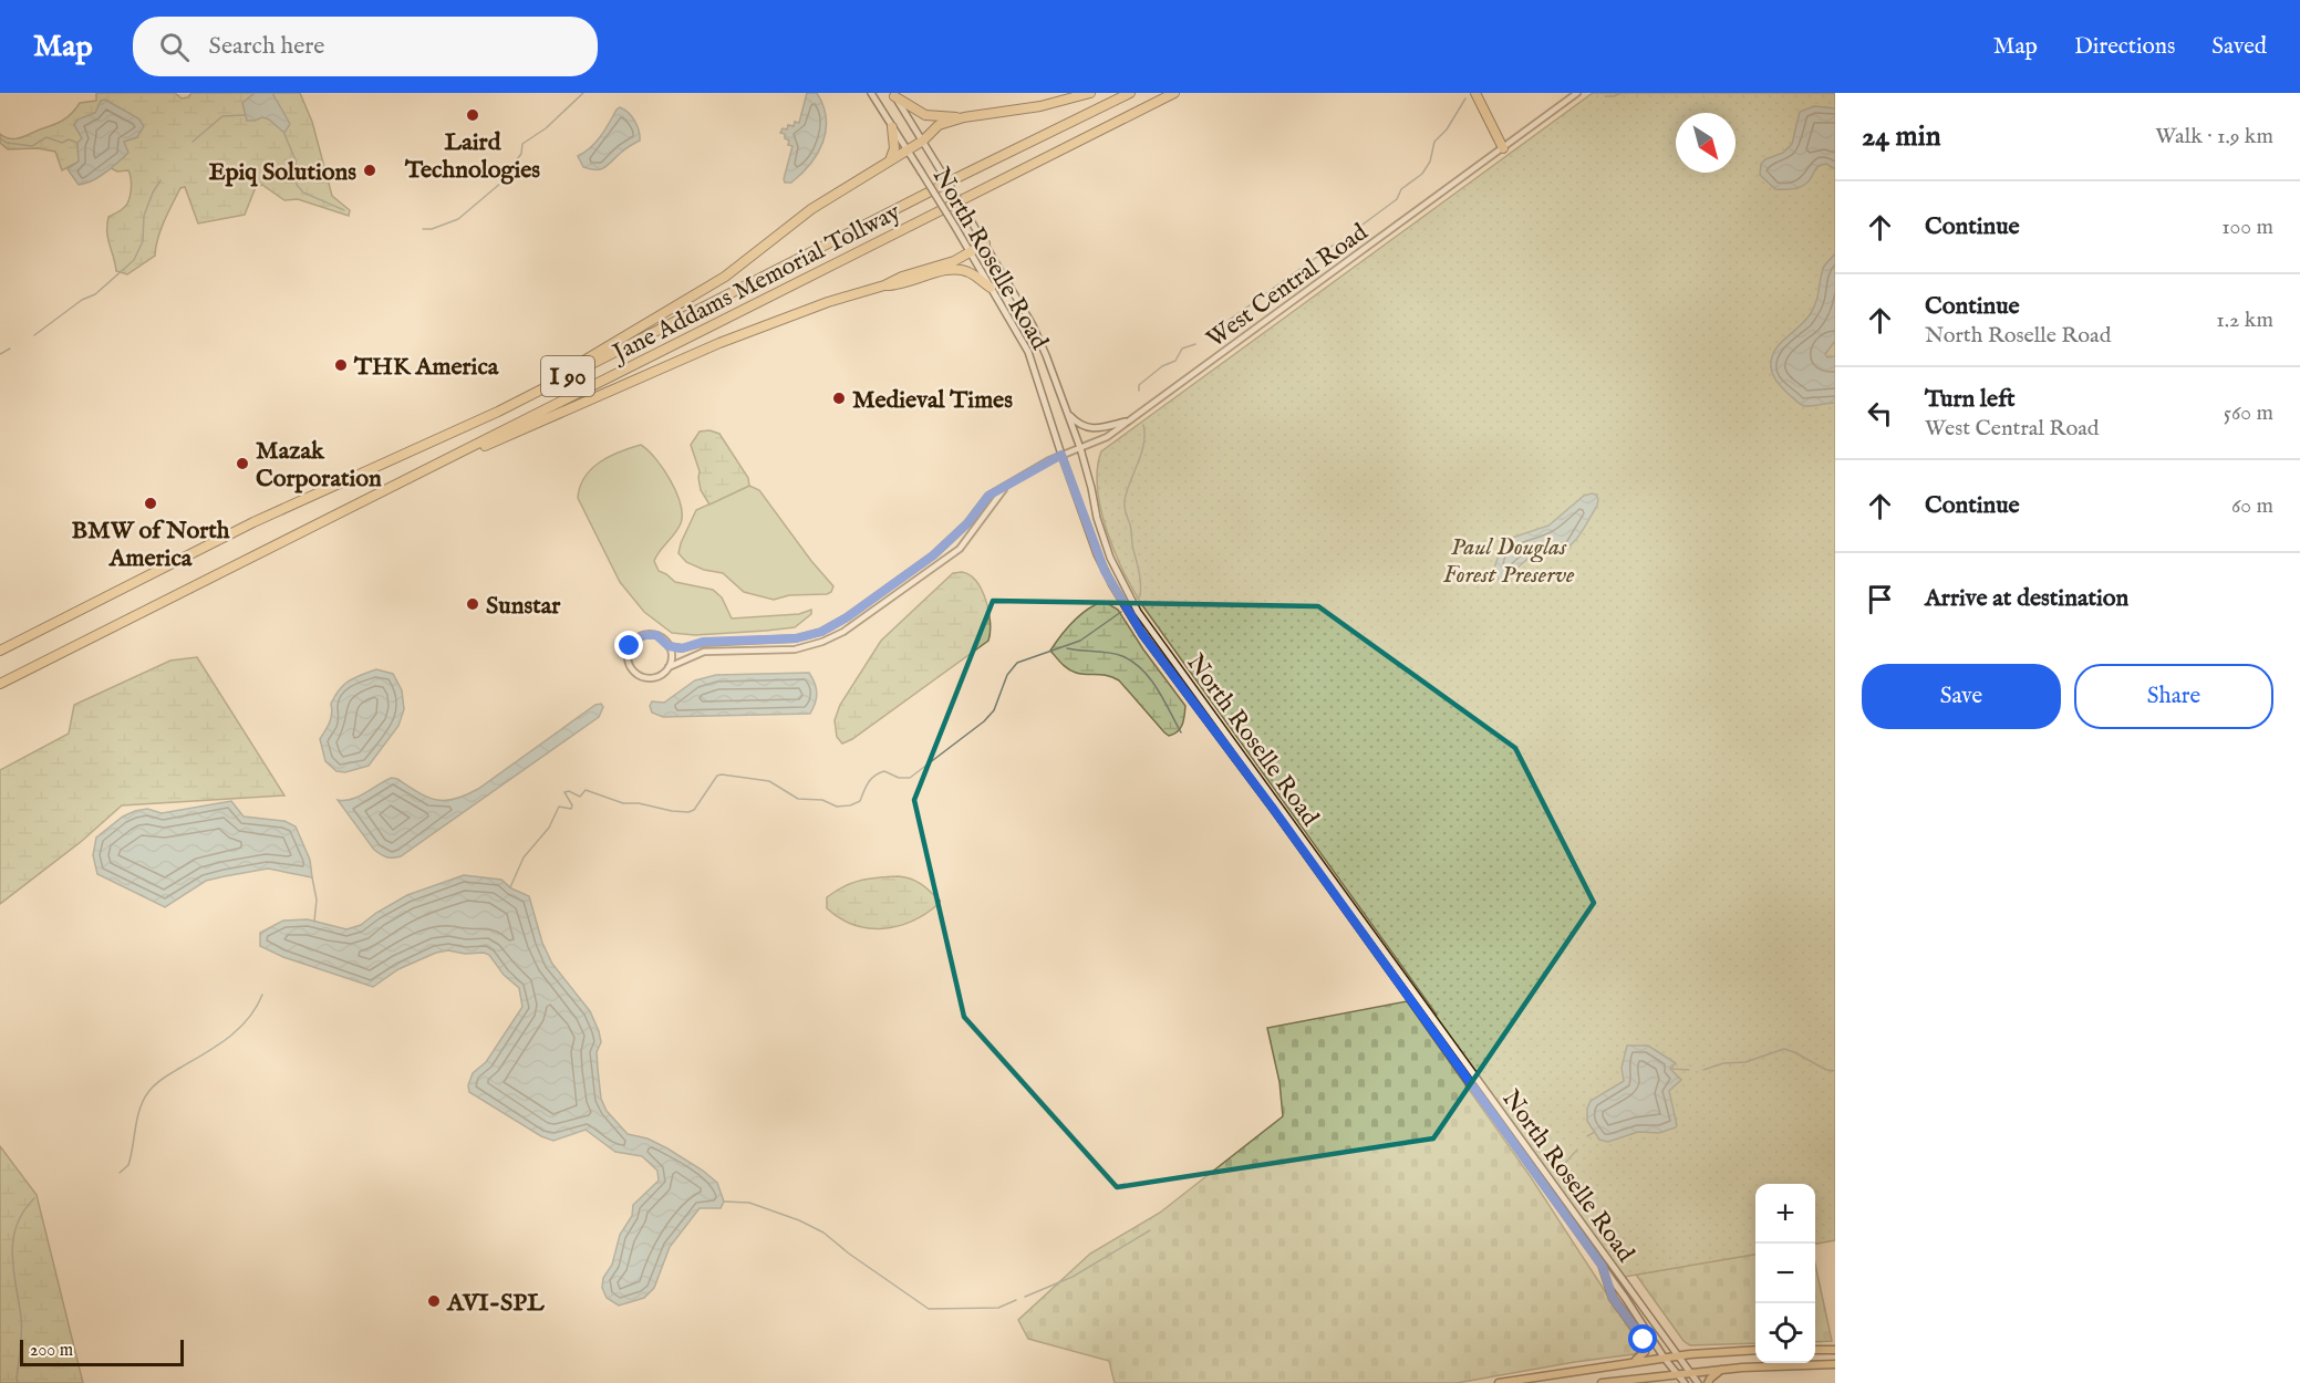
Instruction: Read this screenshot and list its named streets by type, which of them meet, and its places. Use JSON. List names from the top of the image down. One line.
{"streets":{"highway":["Jane Addams Memorial Tollway","I 90"],"main road":["North Roselle Road"],"street":["West Central Road"]},"crossings":[["North Roselle Road","West Central Road"]],"parks":["Paul Douglas Forest Preserve"],"places":["Laird Technologies","Epiq Solutions","THK America","Medieval Times","Mazak Corporation","BMW of North America","Sunstar","AVI-SPL"],"scale_bar":"200 m","north":"bottom right","page":{"header":"Map","search":"Search here","nav":["Map","Directions","Saved"],"heading":["24 min","Walk · 1.9 km"],"list":[["Continue","100 m"],["Continue","North Roselle Road","1.2 km"],["Turn left","West Central Road","560 m"],["Continue","60 m"],"Arrive at destination"],"buttons":["Save","Share"],"map_buttons":["+","−"],"scale":"200 m"}}
